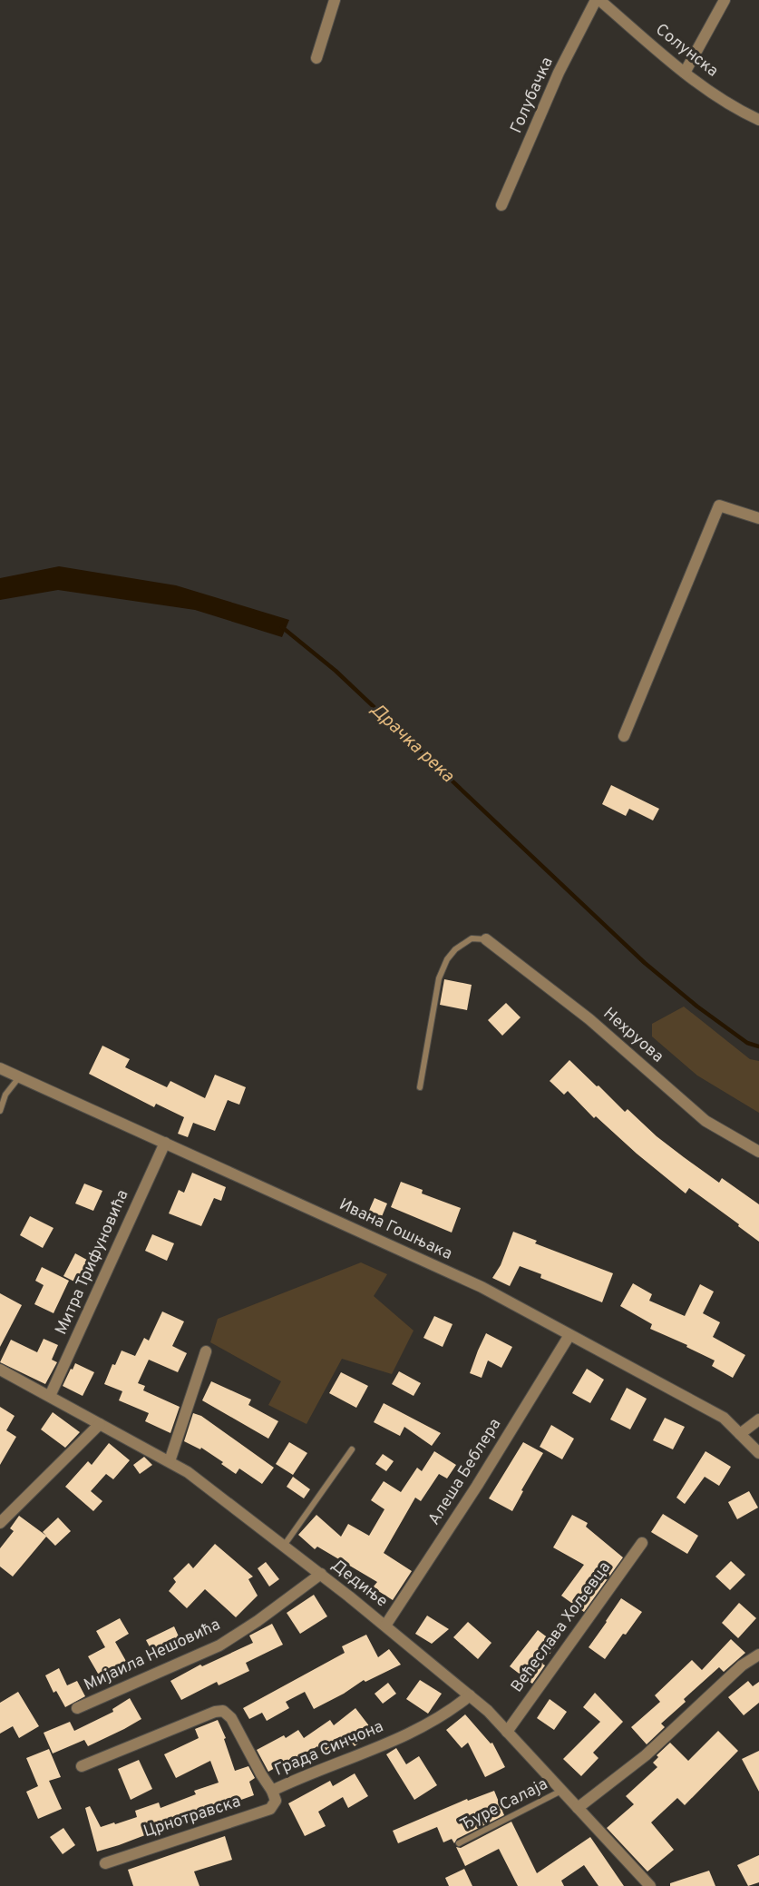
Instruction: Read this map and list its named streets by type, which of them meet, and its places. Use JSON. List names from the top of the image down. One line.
{"streets":{"street":["Солунска","Голубачка","Нехруова","Ивана Гошњака","Митра Трифуновића","Алеша Беблера","Дедиње","Већеслава Хољевца","Мијаила Нешовића","Града Синчона","Црнотравска"],"lane":["Ђуре Салаја"]},"crossings":[["Ивана Гошњака","Митра Трифуновића"],["Ивана Гошњака","Алеша Беблера"],["Митра Трифуновића","Дедиње"],["Алеша Беблера","Дедиње"],["Дедиње","Већеслава Хољевца"],["Дедиње","Мијаила Нешовића"],["Дедиње","Града Синчона"],["Дедиње","Ђуре Салаја"],["Града Синчона","Црнотравска"]],"water":["Драчка река"]}
